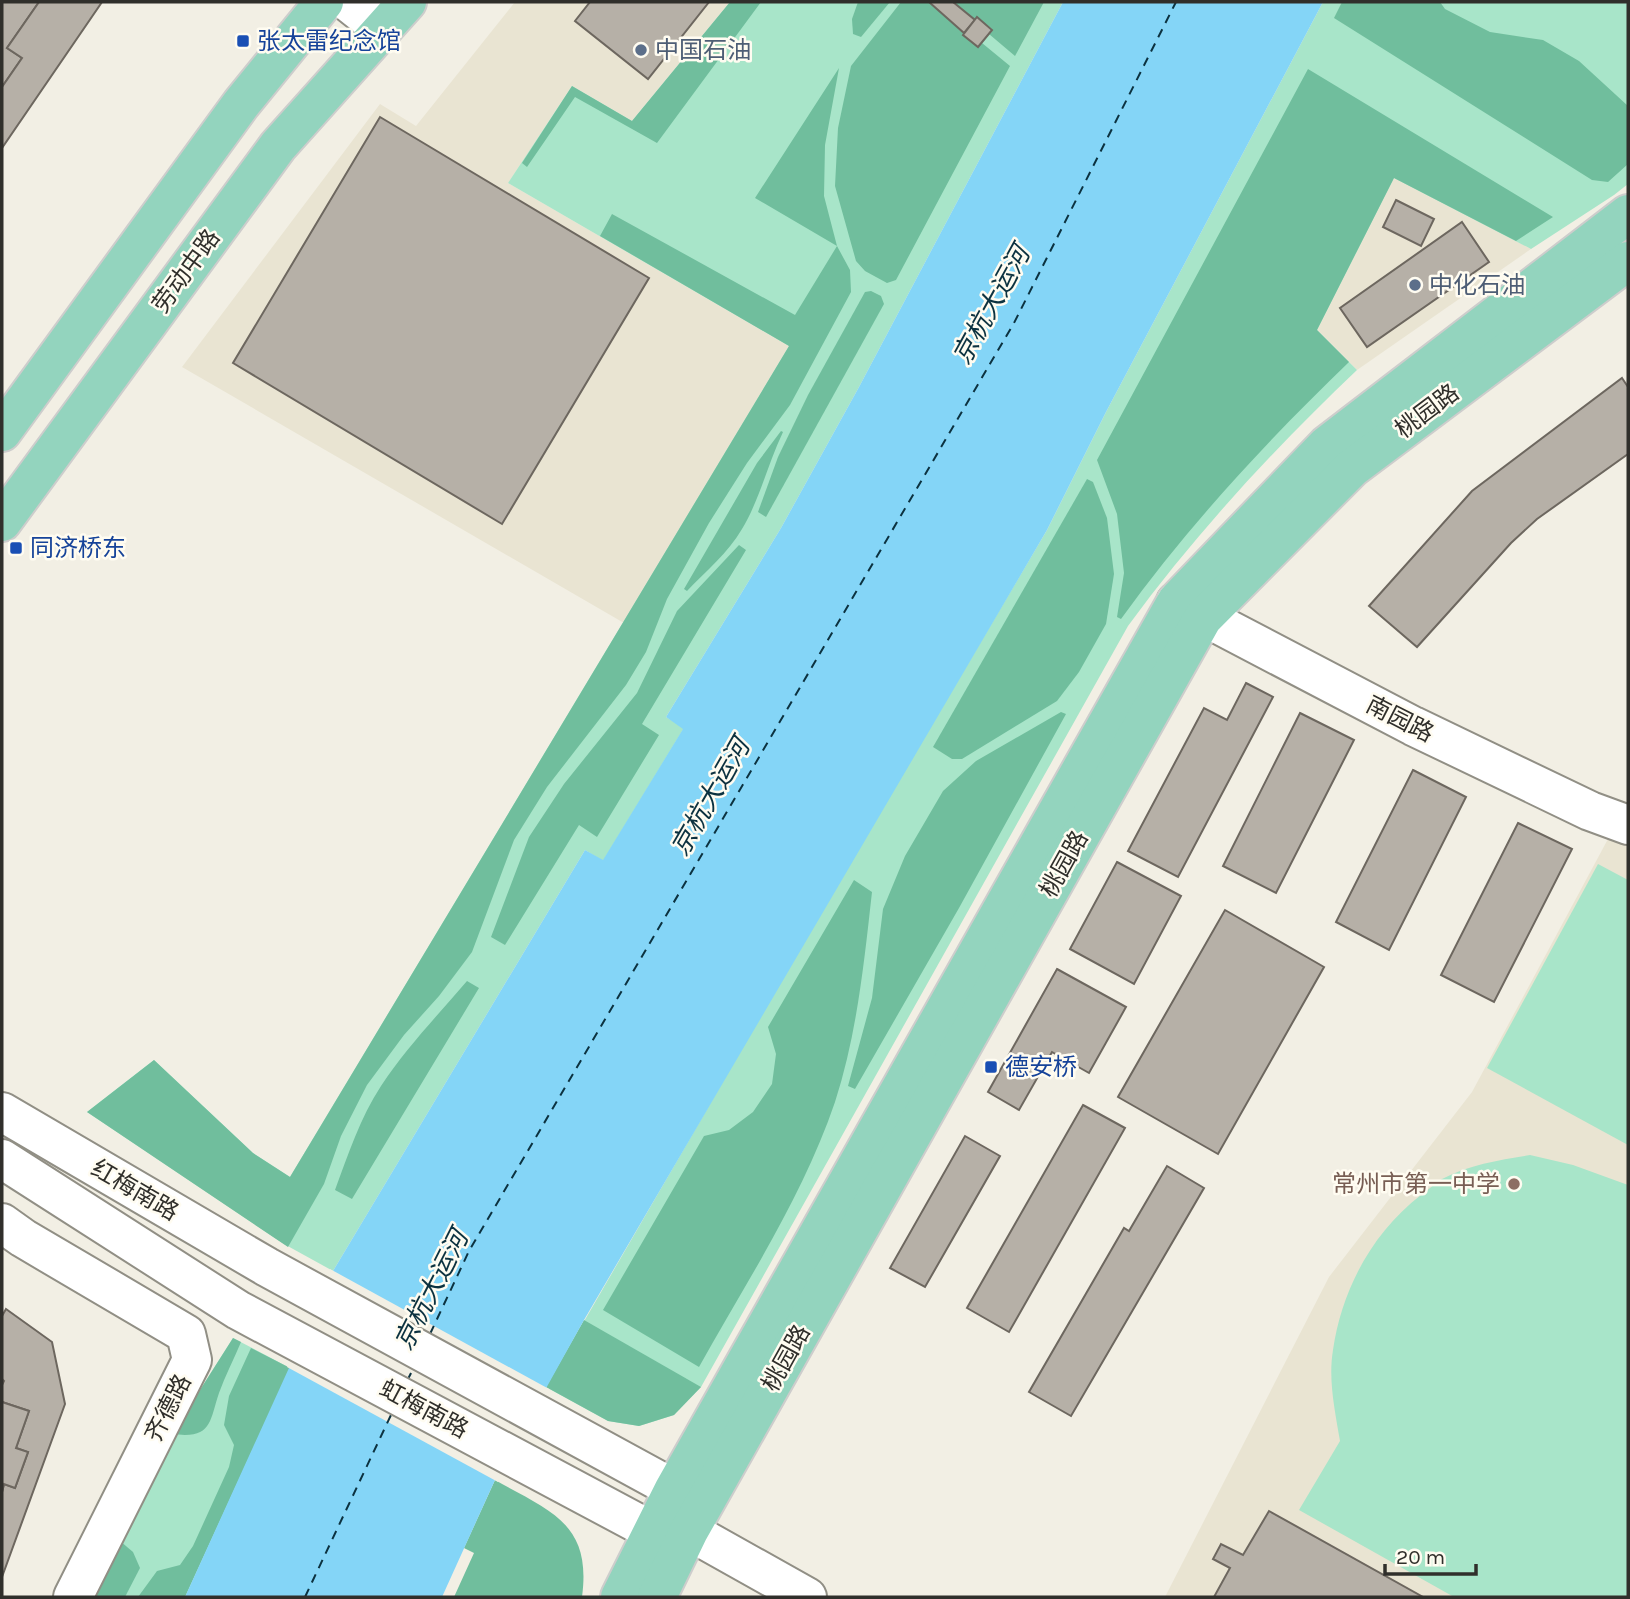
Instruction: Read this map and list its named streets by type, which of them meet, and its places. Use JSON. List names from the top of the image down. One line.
{"streets":{"main road":["劳动中路","桃园路"],"street":["南园路","红梅南路","齐德路","虹梅南路"]},"crossings":[["桃园路","南园路"],["桃园路","虹梅南路"],["红梅南路","虹梅南路"]],"water":["京杭大运河"],"places":{"transit":["张太雷纪念馆","同济桥东","德安桥"],"other":["中国石油","中化石油","常州市第一中学"]},"scale_bar":"20 m"}
